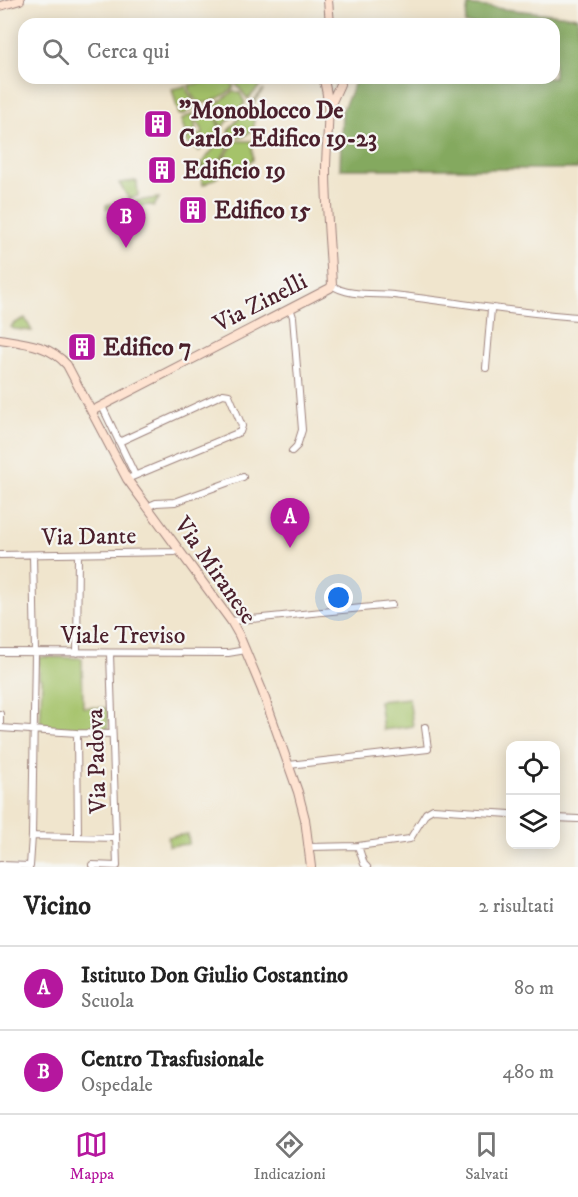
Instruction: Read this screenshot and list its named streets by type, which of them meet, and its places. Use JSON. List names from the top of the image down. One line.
{"streets":{"main road":["Via Zinelli","Via Miranese"],"street":["Via Dante","Viale Treviso","Via Padova"]},"crossings":[["Via Zinelli","Via Miranese"],["Via Dante","Via Miranese"],["Via Miranese","Viale Treviso"],["Viale Treviso","Via Padova"]],"places":{"building":["\"Monoblocco De Carlo\" Edifico 19-23","Edificio 19","Edifico 15","Edifico 7"]},"page":{"search":"Cerca qui","pins":["B","A"],"heading":["Vicino","2 risultati"],"list":[{"mark":"A","name":"Istituto Don Giulio Costantino","note":"Scuola","value":"80 m"},{"mark":"B","name":"Centro Trasfusionale","note":"Ospedale","value":"480 m"}],"nav":["Mappa","Indicazioni","Salvati"]}}
